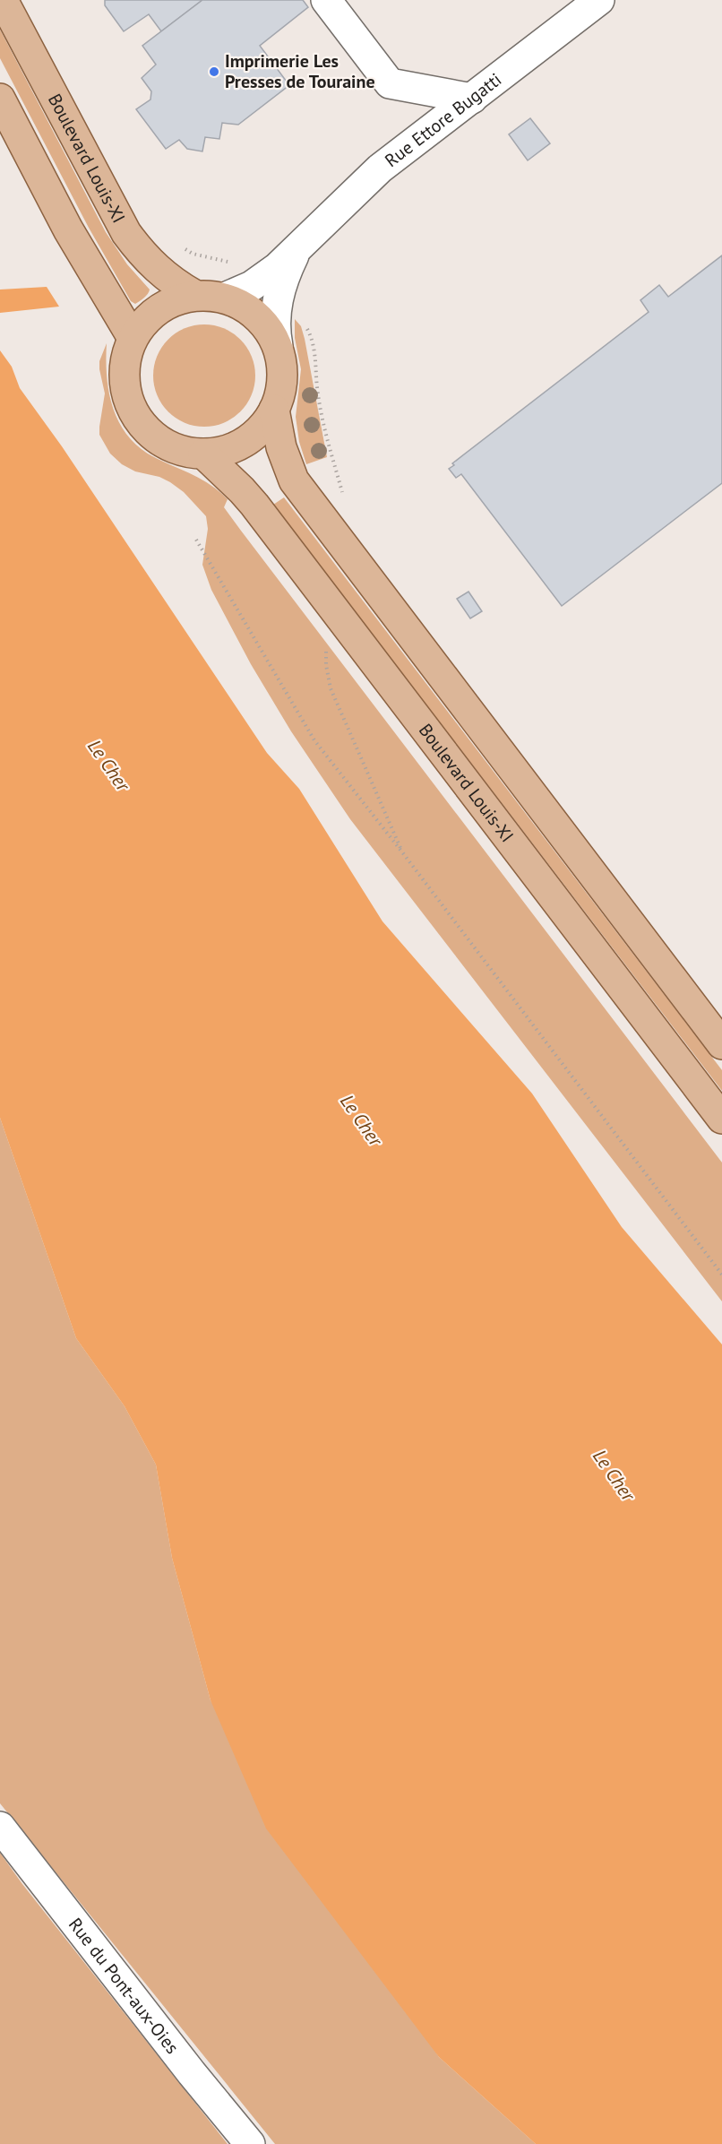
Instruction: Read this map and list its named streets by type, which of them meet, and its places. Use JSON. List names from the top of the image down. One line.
{"streets":{"main road":["Boulevard Louis-XI"],"street":["Rue Ettore Bugatti","Rue du Pont-aux-Oies"]},"crossings":[["Rue Ettore Bugatti","Boulevard Louis-XI"]],"water":["Le Cher"],"places":["Imprimerie Les Presses de Touraine"]}
